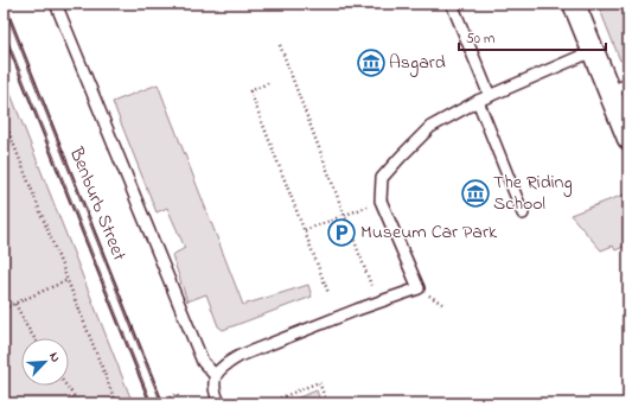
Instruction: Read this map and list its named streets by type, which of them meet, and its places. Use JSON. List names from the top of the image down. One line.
{"streets":{"lane":["Benburb Street"]},"places":{"museum":["Asgard","The Riding School"],"parking":["Museum Car Park"]},"scale_bar":"50 m","north":"top right"}
